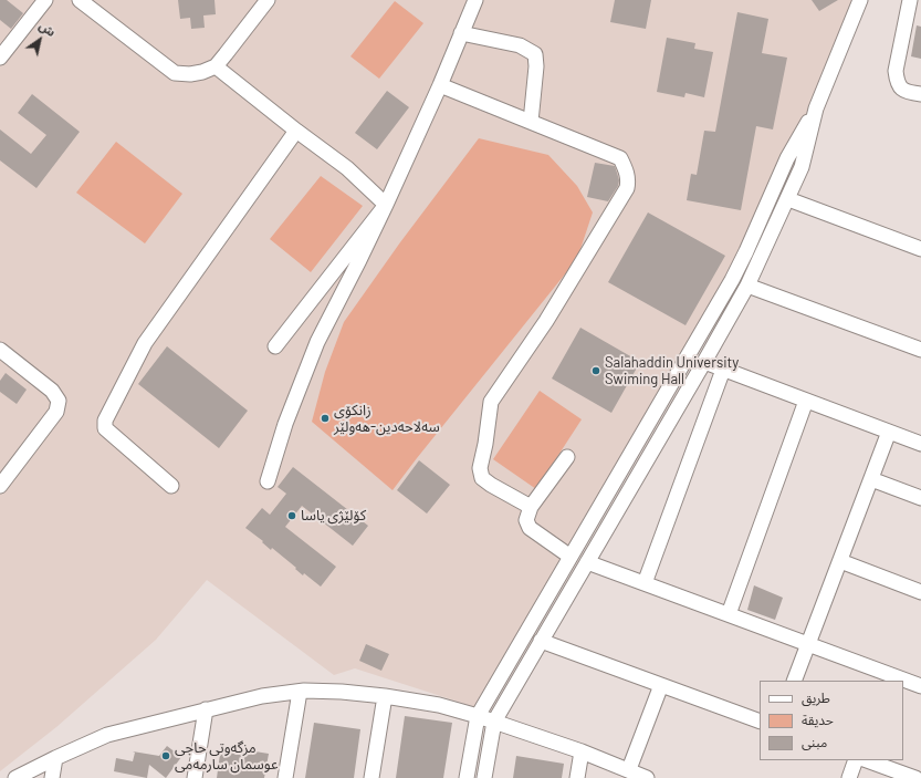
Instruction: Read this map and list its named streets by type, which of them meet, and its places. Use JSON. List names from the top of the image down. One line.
{"places":["Salahaddin University Swiming Hall","زانکۆی سەلاحەدین-هەولێر","کۆلێژی یاسا","مزگەوتی حاجی عوسمان سارمەمی"],"legend":["طريق","حديقة","مبنى"],"north":"top right"}
